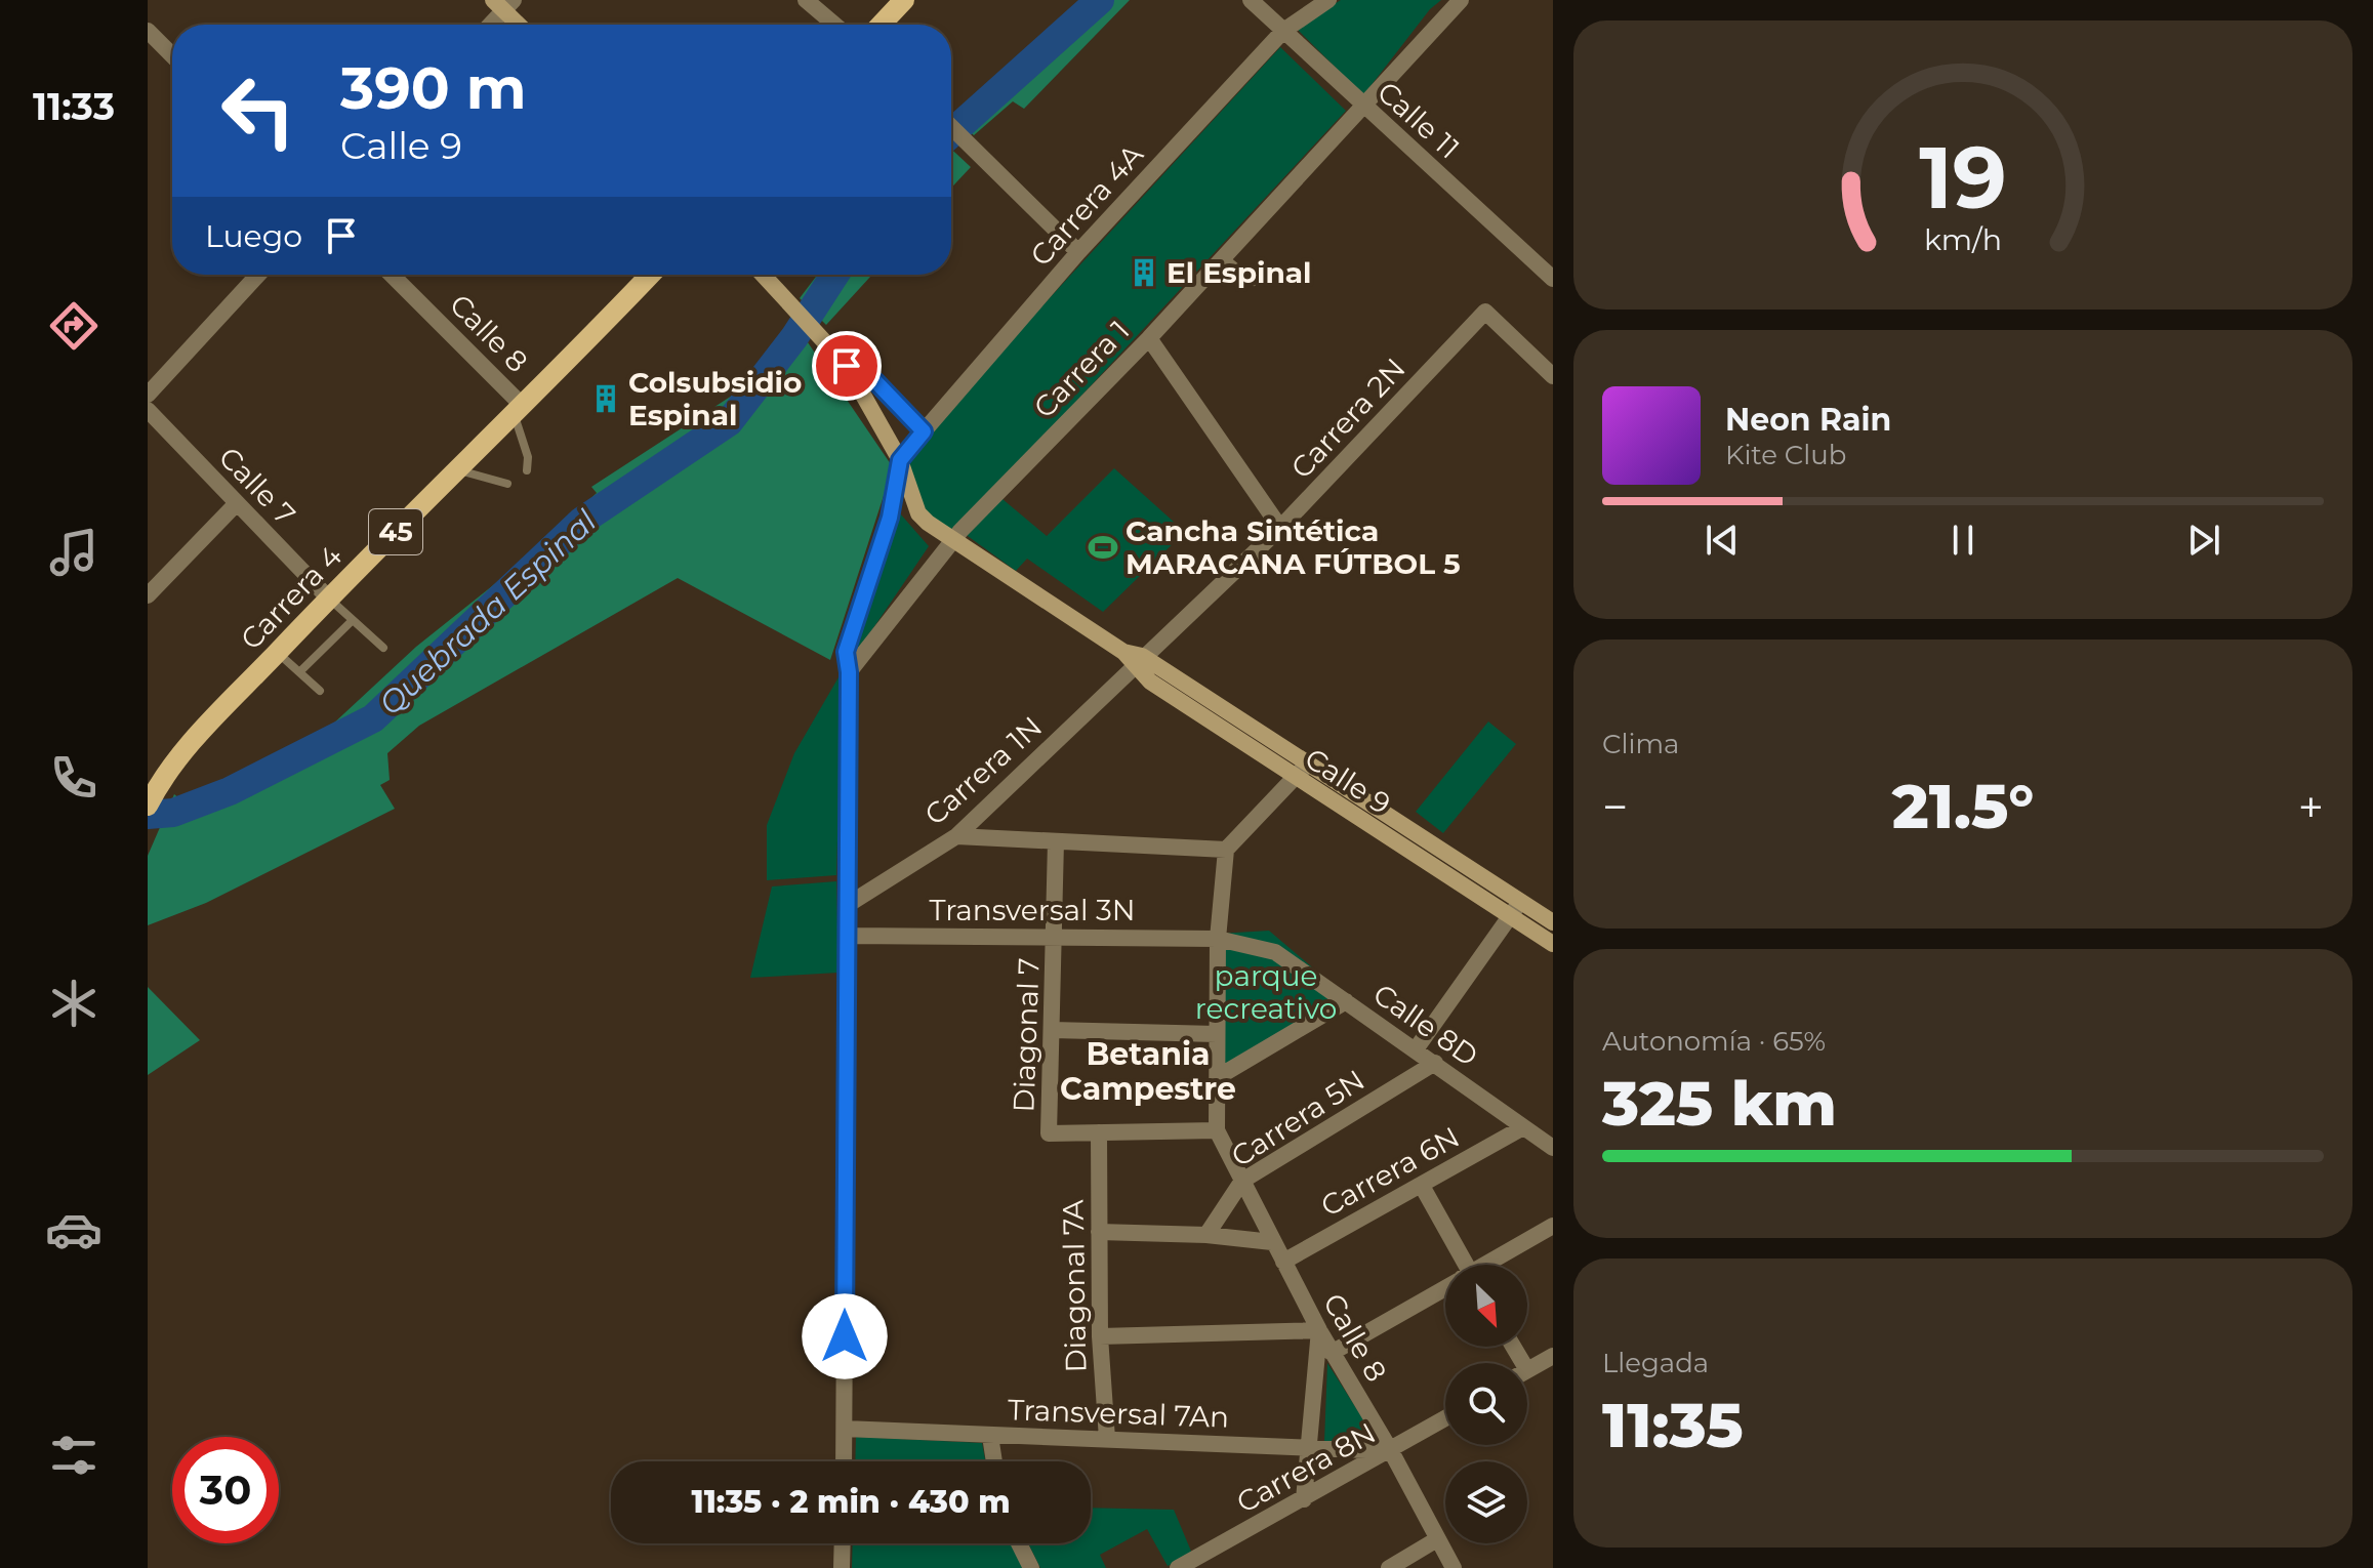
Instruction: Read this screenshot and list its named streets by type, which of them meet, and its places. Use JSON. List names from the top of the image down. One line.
{"streets":{"main road":["45","Carrera 4"],"street":["Calle 11","Carrera 4A","Calle 8","Carrera 1","Carrera 2N","Calle 7","Carrera 1N","Calle 9","Transversal 3N","Calle 8D","Diagonal 7","Carrera 5N","Carrera 6N","Diagonal 7A","Transversal 7An","Carrera 8N"]},"crossings":[["Calle 11","Carrera 4A"],["Calle 11","Carrera 1"],["Carrera 4A","Calle 9"],["Calle 8","Carrera 4"],["Calle 8","Carrera 5N"],["Calle 8","Carrera 6N"],["Calle 8","Transversal 7An"],["Calle 8","Carrera 8N"],["Carrera 1","Calle 9"],["Carrera 2N","Carrera 1N"],["Carrera 2N","Calle 9"],["Calle 7","Carrera 4"],["Carrera 1N","Calle 9"],["Transversal 3N","Calle 8D"],["Transversal 3N","Diagonal 7"],["Calle 8D","Carrera 5N"],["Calle 8D","Carrera 6N"],["Diagonal 7","Diagonal 7A"],["Diagonal 7A","Transversal 7An"],["Transversal 7An","Carrera 8N"]],"districts":["Betania Campestre"],"water":["Quebrada Espinal"],"parks":["parque recreativo"],"places":{"building":["El Espinal","Colsubsidio Espinal"],"sports":["Cancha Sintética MARACANA FÚTBOL 5"]},"north":"bottom right","page":{"tabs":"11:33","turn":["390 m","Calle 9"],"then":"Luego","song":["Neon Rain","Kite Club"],"tile":["Clima",["Autonomía · 65%","325 km"],["Llegada","11:35"]],"heat":["−","21.5°","+"],"limit":"30","trip":"11:35 · 2 min · 430 m","gauge":["19","km/h"]}}
